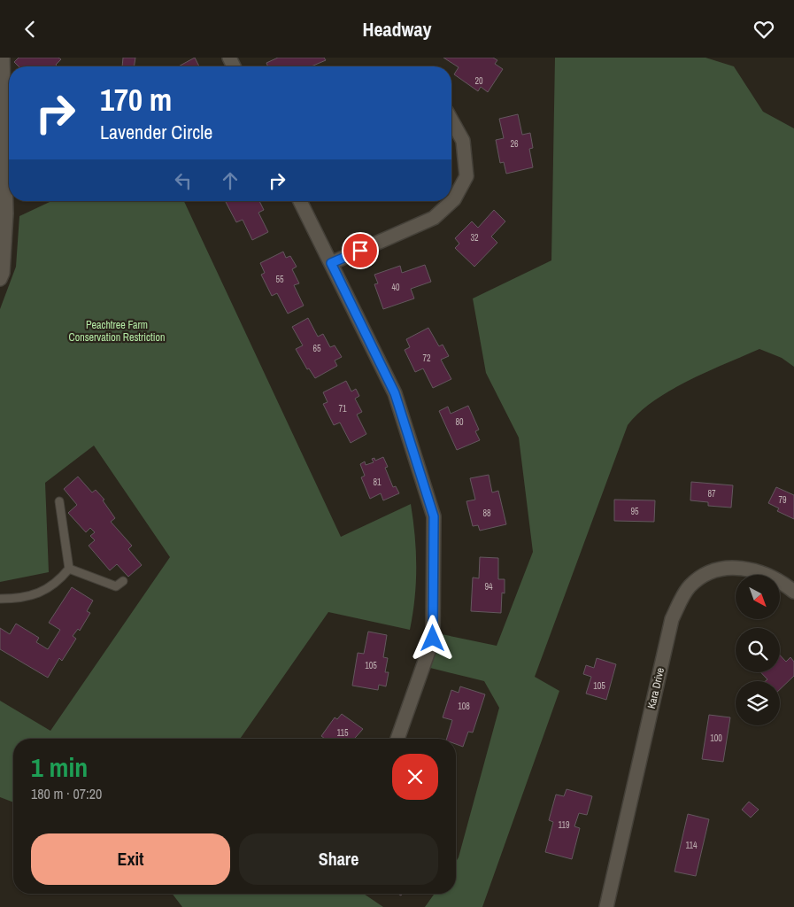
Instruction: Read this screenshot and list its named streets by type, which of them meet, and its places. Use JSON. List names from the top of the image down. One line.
{"streets":{"street":["Kara Drive"]},"parks":["Peachtree Farm Conservation Restriction"],"house_numbers":["20","26","32","55","40","65","72","71","80","81","87","79","95","88","94","105","105","108","115","100","119","114"],"north":"bottom right","page":{"header":"Headway","turn":["170 m","Lavender Circle"],"heading":["1 min","180 m · 07:20"],"buttons":["Exit","Share"]}}
